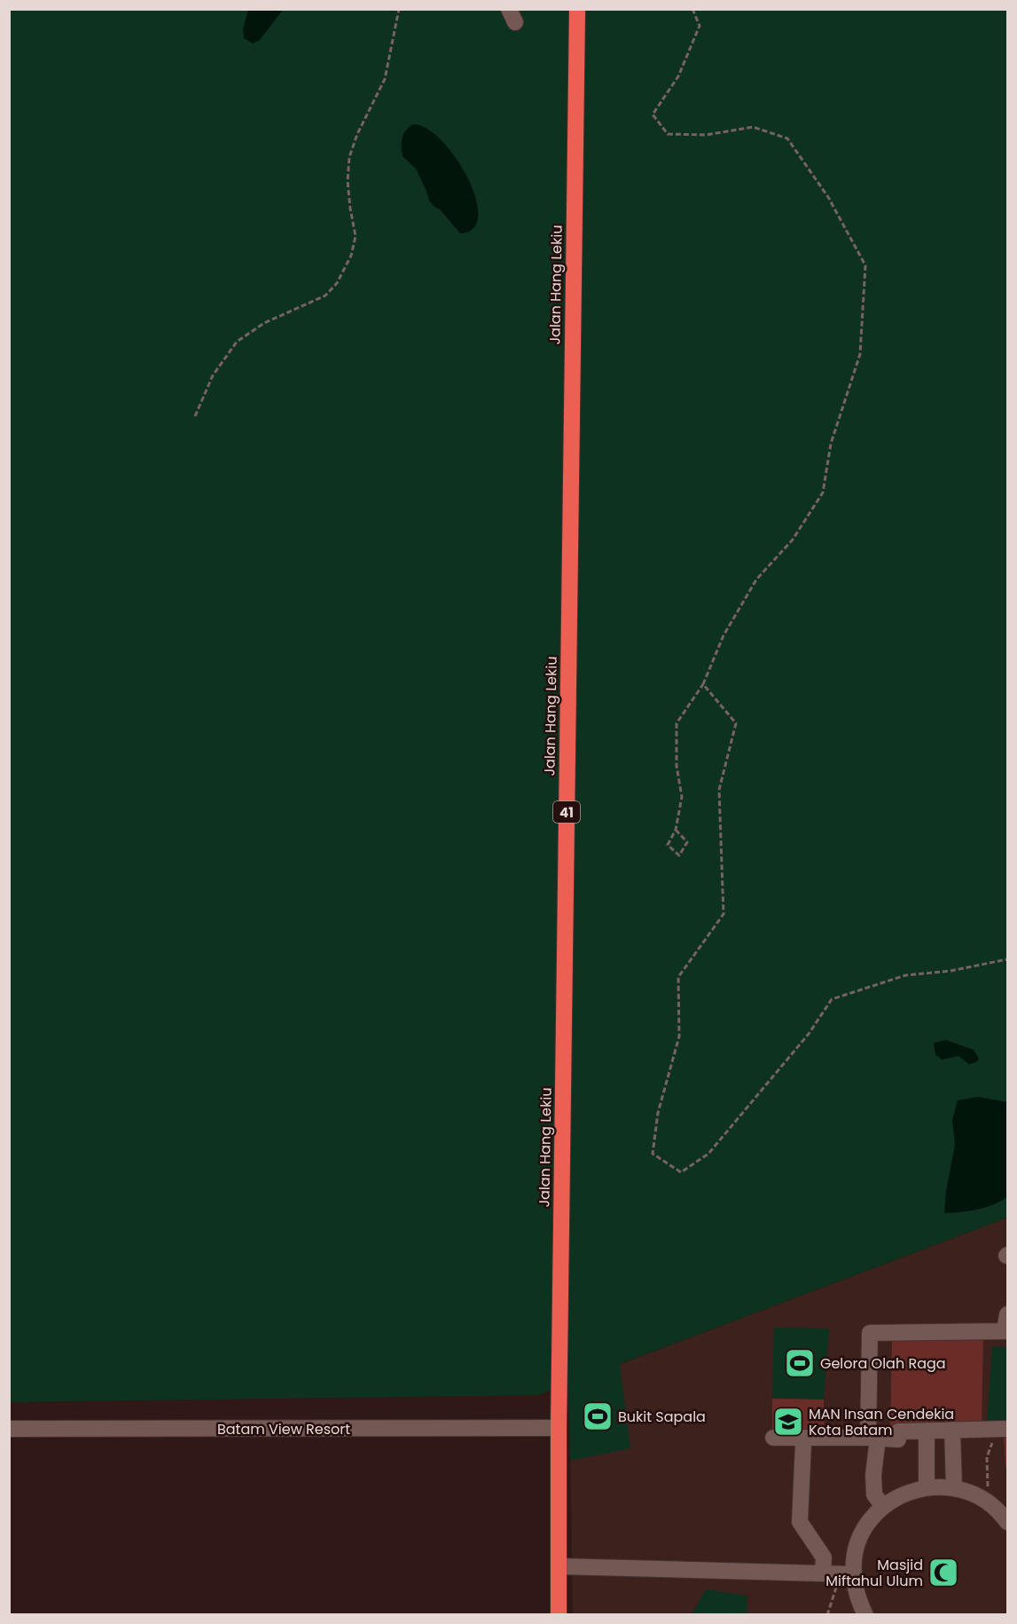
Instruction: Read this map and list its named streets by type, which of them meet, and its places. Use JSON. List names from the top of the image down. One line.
{"streets":{"highway":["Jalan Hang Lekiu","41"],"street":["Batam View Resort"]},"crossings":[["Jalan Hang Lekiu","Batam View Resort"]],"places":{"sports":["Gelora Olah Raga","Bukit Sapala"],"school or university":["MAN Insan Cendekia Kota Batam"],"mosque":["Masjid Miftahul Ulum"]}}
